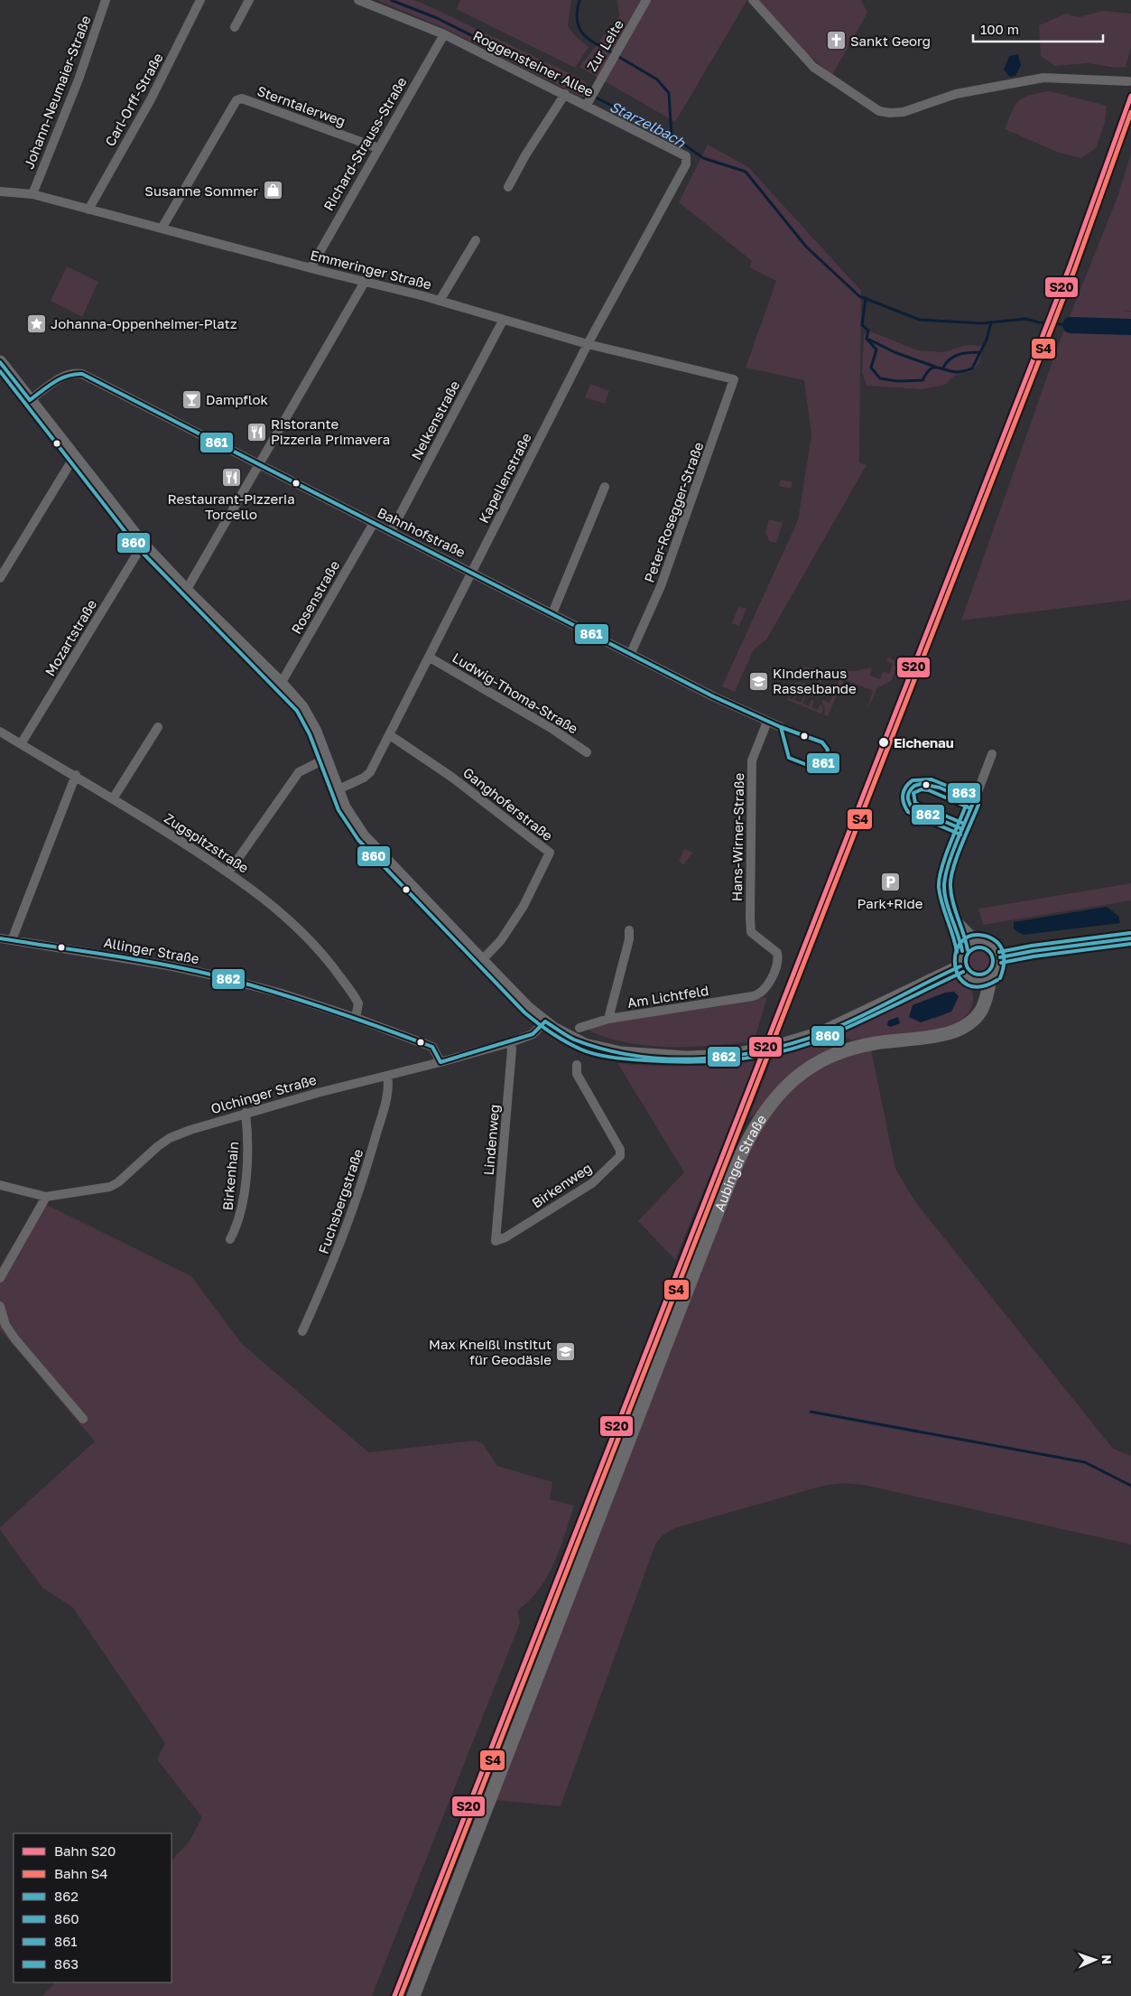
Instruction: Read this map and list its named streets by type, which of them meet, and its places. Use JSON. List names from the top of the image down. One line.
{"streets":{"main road":["Aubinger Straße"],"street":["Zur Leite","Roggensteiner Allee","Johann-Neumaier-Straße","Carl-Orff-Straße","Sterntalerweg","Richard-Strauss-Straße","Emmeringer Straße","Nelkenstraße","Kapellenstraße","Peter-Rosegger-Straße","Bahnhofstraße","Rosenstraße","Mozartstraße","Ludwig-Thoma-Straße","Ganghoferstraße","Hans-Wirner-Straße","Zugspitzstraße","Allinger Straße","Am Lichtfeld","Olchinger Straße","Lindenweg","Birkenhain","Birkenweg","Fuchsbergstraße"]},"crossings":[["Zur Leite","Roggensteiner Allee"],["Roggensteiner Allee","Richard-Strauss-Straße"],["Roggensteiner Allee","Kapellenstraße"],["Johann-Neumaier-Straße","Emmeringer Straße"],["Carl-Orff-Straße","Emmeringer Straße"],["Sterntalerweg","Richard-Strauss-Straße"],["Sterntalerweg","Emmeringer Straße"],["Richard-Strauss-Straße","Emmeringer Straße"],["Emmeringer Straße","Nelkenstraße"],["Emmeringer Straße","Kapellenstraße"],["Emmeringer Straße","Peter-Rosegger-Straße"],["Nelkenstraße","Bahnhofstraße"],["Kapellenstraße","Bahnhofstraße"],["Kapellenstraße","Ludwig-Thoma-Straße"],["Kapellenstraße","Ganghoferstraße"],["Peter-Rosegger-Straße","Bahnhofstraße"],["Bahnhofstraße","Rosenstraße"],["Bahnhofstraße","Hans-Wirner-Straße"],["Mozartstraße","Zugspitzstraße"],["Hans-Wirner-Straße","Am Lichtfeld"],["Zugspitzstraße","Allinger Straße"],["Allinger Straße","Olchinger Straße"],["Olchinger Straße","Lindenweg"],["Olchinger Straße","Birkenhain"],["Olchinger Straße","Fuchsbergstraße"],["Lindenweg","Birkenweg"]],"water":["Starzelbach"],"places":{"church":["Sankt Georg"],"shop":["Susanne Sommer"],"place":["Johanna-Oppenheimer-Platz"],"bar":["Dampflok"],"restaurant":["Ristorante Pizzeria Primavera","Restaurant-Pizzeria Torcello"],"school or university":["Kinderhaus Rasselbande","Max Kneißl Institut für Geodäsie"],"other":["Eichenau"],"parking":["Park+Ride"]},"lines":["rail line S20","rail line S4","transit line 861","transit line 860","transit line 863","transit line 862"],"legend":["Bahn S20","Bahn S4","862","860","861","863"],"scale_bar":"100 m","north":"right"}
